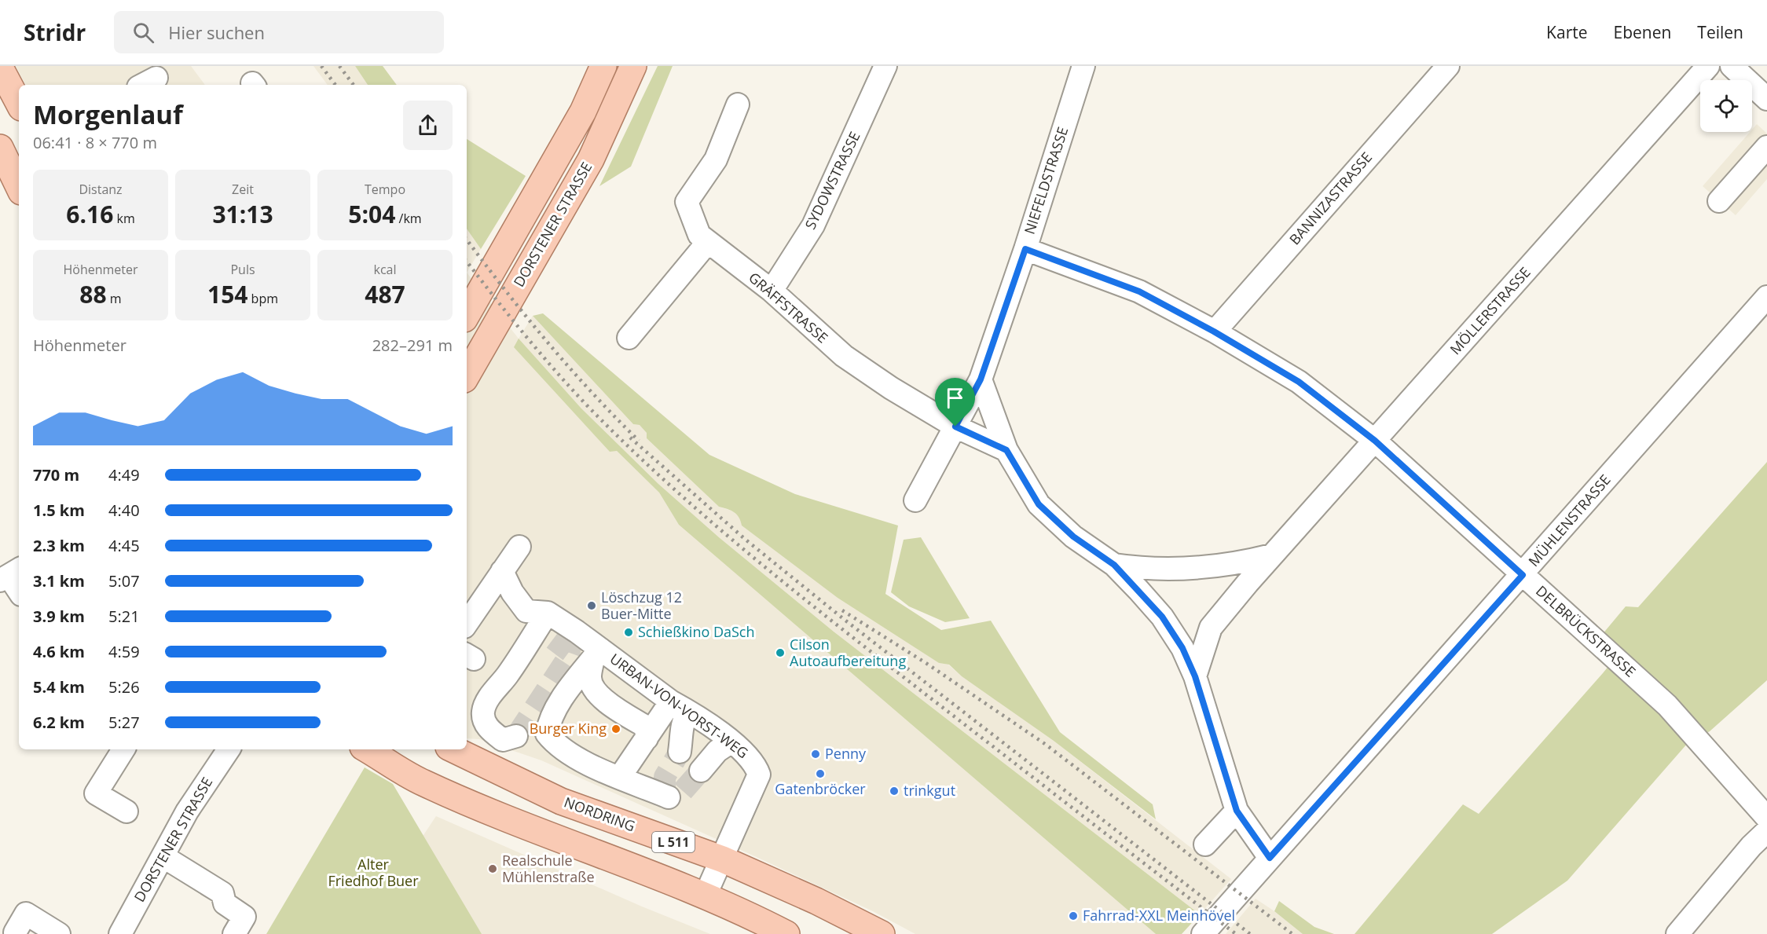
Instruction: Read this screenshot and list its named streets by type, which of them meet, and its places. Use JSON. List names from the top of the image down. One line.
{"streets":{"main road":["DORSTENER STRASSE","NORDRING","L 511"],"street":["SYDOWSTRASSE","NIEFELDSTRASSE","BANNIZASTRASSE","GRÄFFSTRASSE","MÖLLERSTRASSE","MÜHLENSTRASSE","DELBRÜCKSTRASSE","URBAN-VON-VORST-WEG"]},"crossings":[["SYDOWSTRASSE","GRÄFFSTRASSE"],["NIEFELDSTRASSE","GRÄFFSTRASSE"],["NIEFELDSTRASSE","DELBRÜCKSTRASSE"],["BANNIZASTRASSE","DELBRÜCKSTRASSE"],["MÖLLERSTRASSE","DELBRÜCKSTRASSE"],["MÜHLENSTRASSE","DELBRÜCKSTRASSE"],["URBAN-VON-VORST-WEG","NORDRING"],["URBAN-VON-VORST-WEG","L 511"]],"parks":["Alter Friedhof Buer"],"places":["Löschzug 12 Buer-Mitte","Schießkino DaSch","Cilson Autoaufbereitung","Burger King","Penny","Gatenbröcker","trinkgut","Realschule Mühlenstraße","Fahrrad-XXL Meinhövel"],"page":{"header":"Stridr","search":"Hier suchen","nav":["Karte","Ebenen","Teilen"],"heading":["Morgenlauf","06:41 · 8 × 770 m"],"stats":[["Distanz","6.16 km"],["Zeit","31:13"],["Tempo","5:04 /km"],["Höhenmeter","88 m"],["Puls","154 bpm"],["kcal","487"]],"chart":["Höhenmeter","282–291 m"],"list":[{"name":"770 m","note":"4:49"},{"name":"1.5 km","note":"4:40"},{"name":"2.3 km","note":"4:45"},{"name":"3.1 km","note":"5:07"},{"name":"3.9 km","note":"5:21"},{"name":"4.6 km","note":"4:59"},{"name":"5.4 km","note":"5:26"},{"name":"6.2 km","note":"5:27"}]}}
